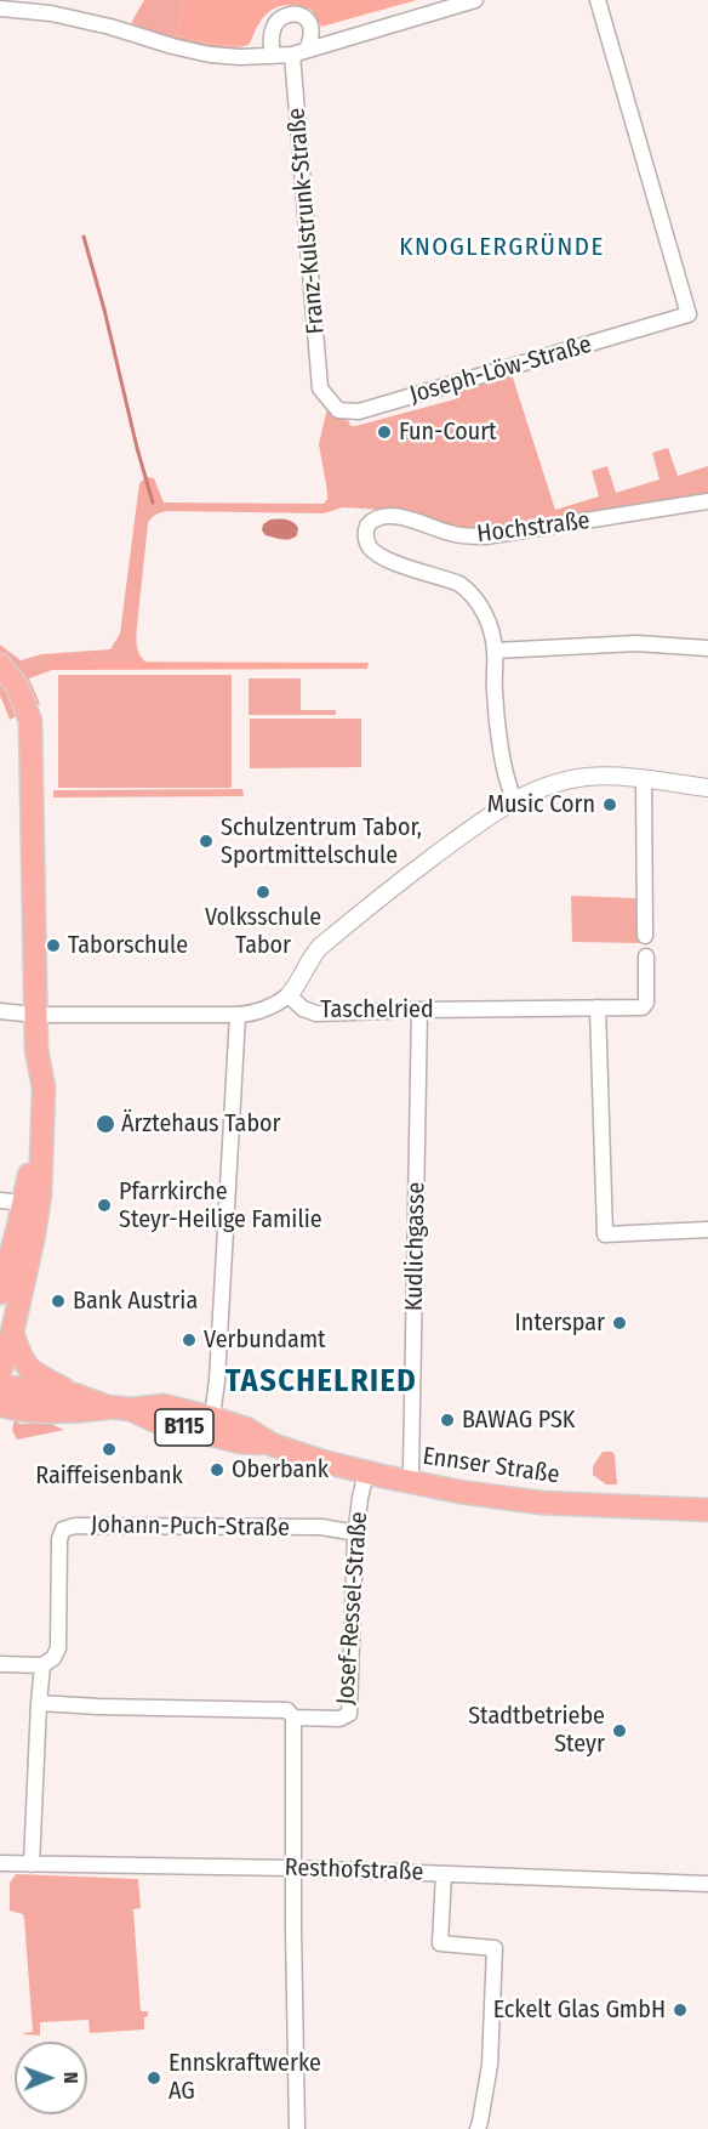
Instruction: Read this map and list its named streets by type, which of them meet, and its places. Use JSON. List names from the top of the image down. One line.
{"streets":{"main road":["B115","Ennser Straße"],"street":["Franz-Kulstrunk-Straße","Joseph-Löw-Straße","Hochstraße","Taschelried","Kudlichgasse","Johann-Puch-Straße","Josef-Ressel-Straße","Resthofstraße"]},"crossings":[["Franz-Kulstrunk-Straße","Joseph-Löw-Straße"],["Taschelried","Kudlichgasse"],["Kudlichgasse","Ennser Straße"],["Ennser Straße","Josef-Ressel-Straße"],["Johann-Puch-Straße","Josef-Ressel-Straße"],["Johann-Puch-Straße","Resthofstraße"]],"districts":["KNOGLERGRÜNDE","TASCHELRIED"],"places":["Fun-Court","Music Corn","Schulzentrum Tabor, Sportmittelschule","Volksschule Tabor","Taborschule","Ärztehaus Tabor","Pfarrkirche Steyr-Heilige Familie","Bank Austria","Interspar","Verbundamt","BAWAG PSK","Raiffeisenbank","Oberbank","Stadtbetriebe Steyr","Eckelt Glas GmbH","Ennskraftwerke AG"],"north":"right"}
